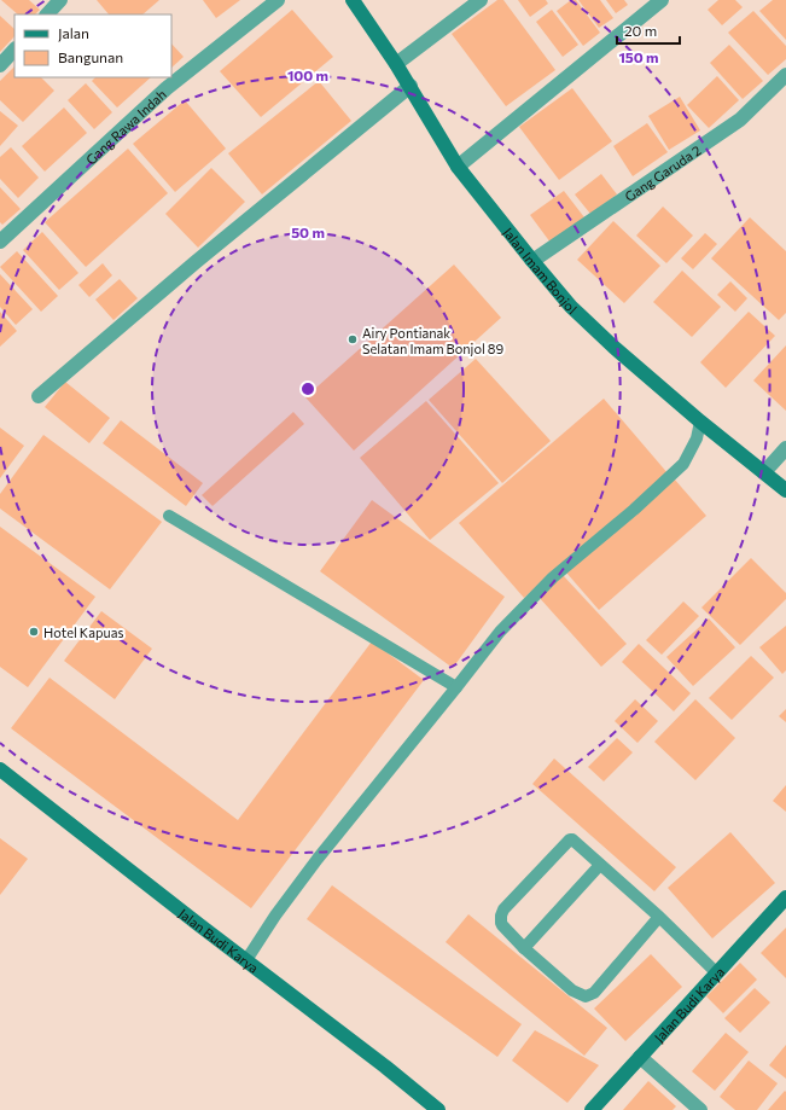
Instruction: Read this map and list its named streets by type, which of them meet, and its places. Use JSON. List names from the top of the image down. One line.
{"streets":{"street":["Gang Rawa Indah","Gang Garuda 2","Jalan Imam Bonjol","Jalan Budi Karya"]},"crossings":[["Gang Garuda 2","Jalan Imam Bonjol"]],"places":["Airy Pontianak Selatan Imam Bonjol 89","Hotel Kapuas"],"legend":["Jalan","Bangunan"],"scale_bar":"20 m","rings":["150 m","100 m","50 m"]}
